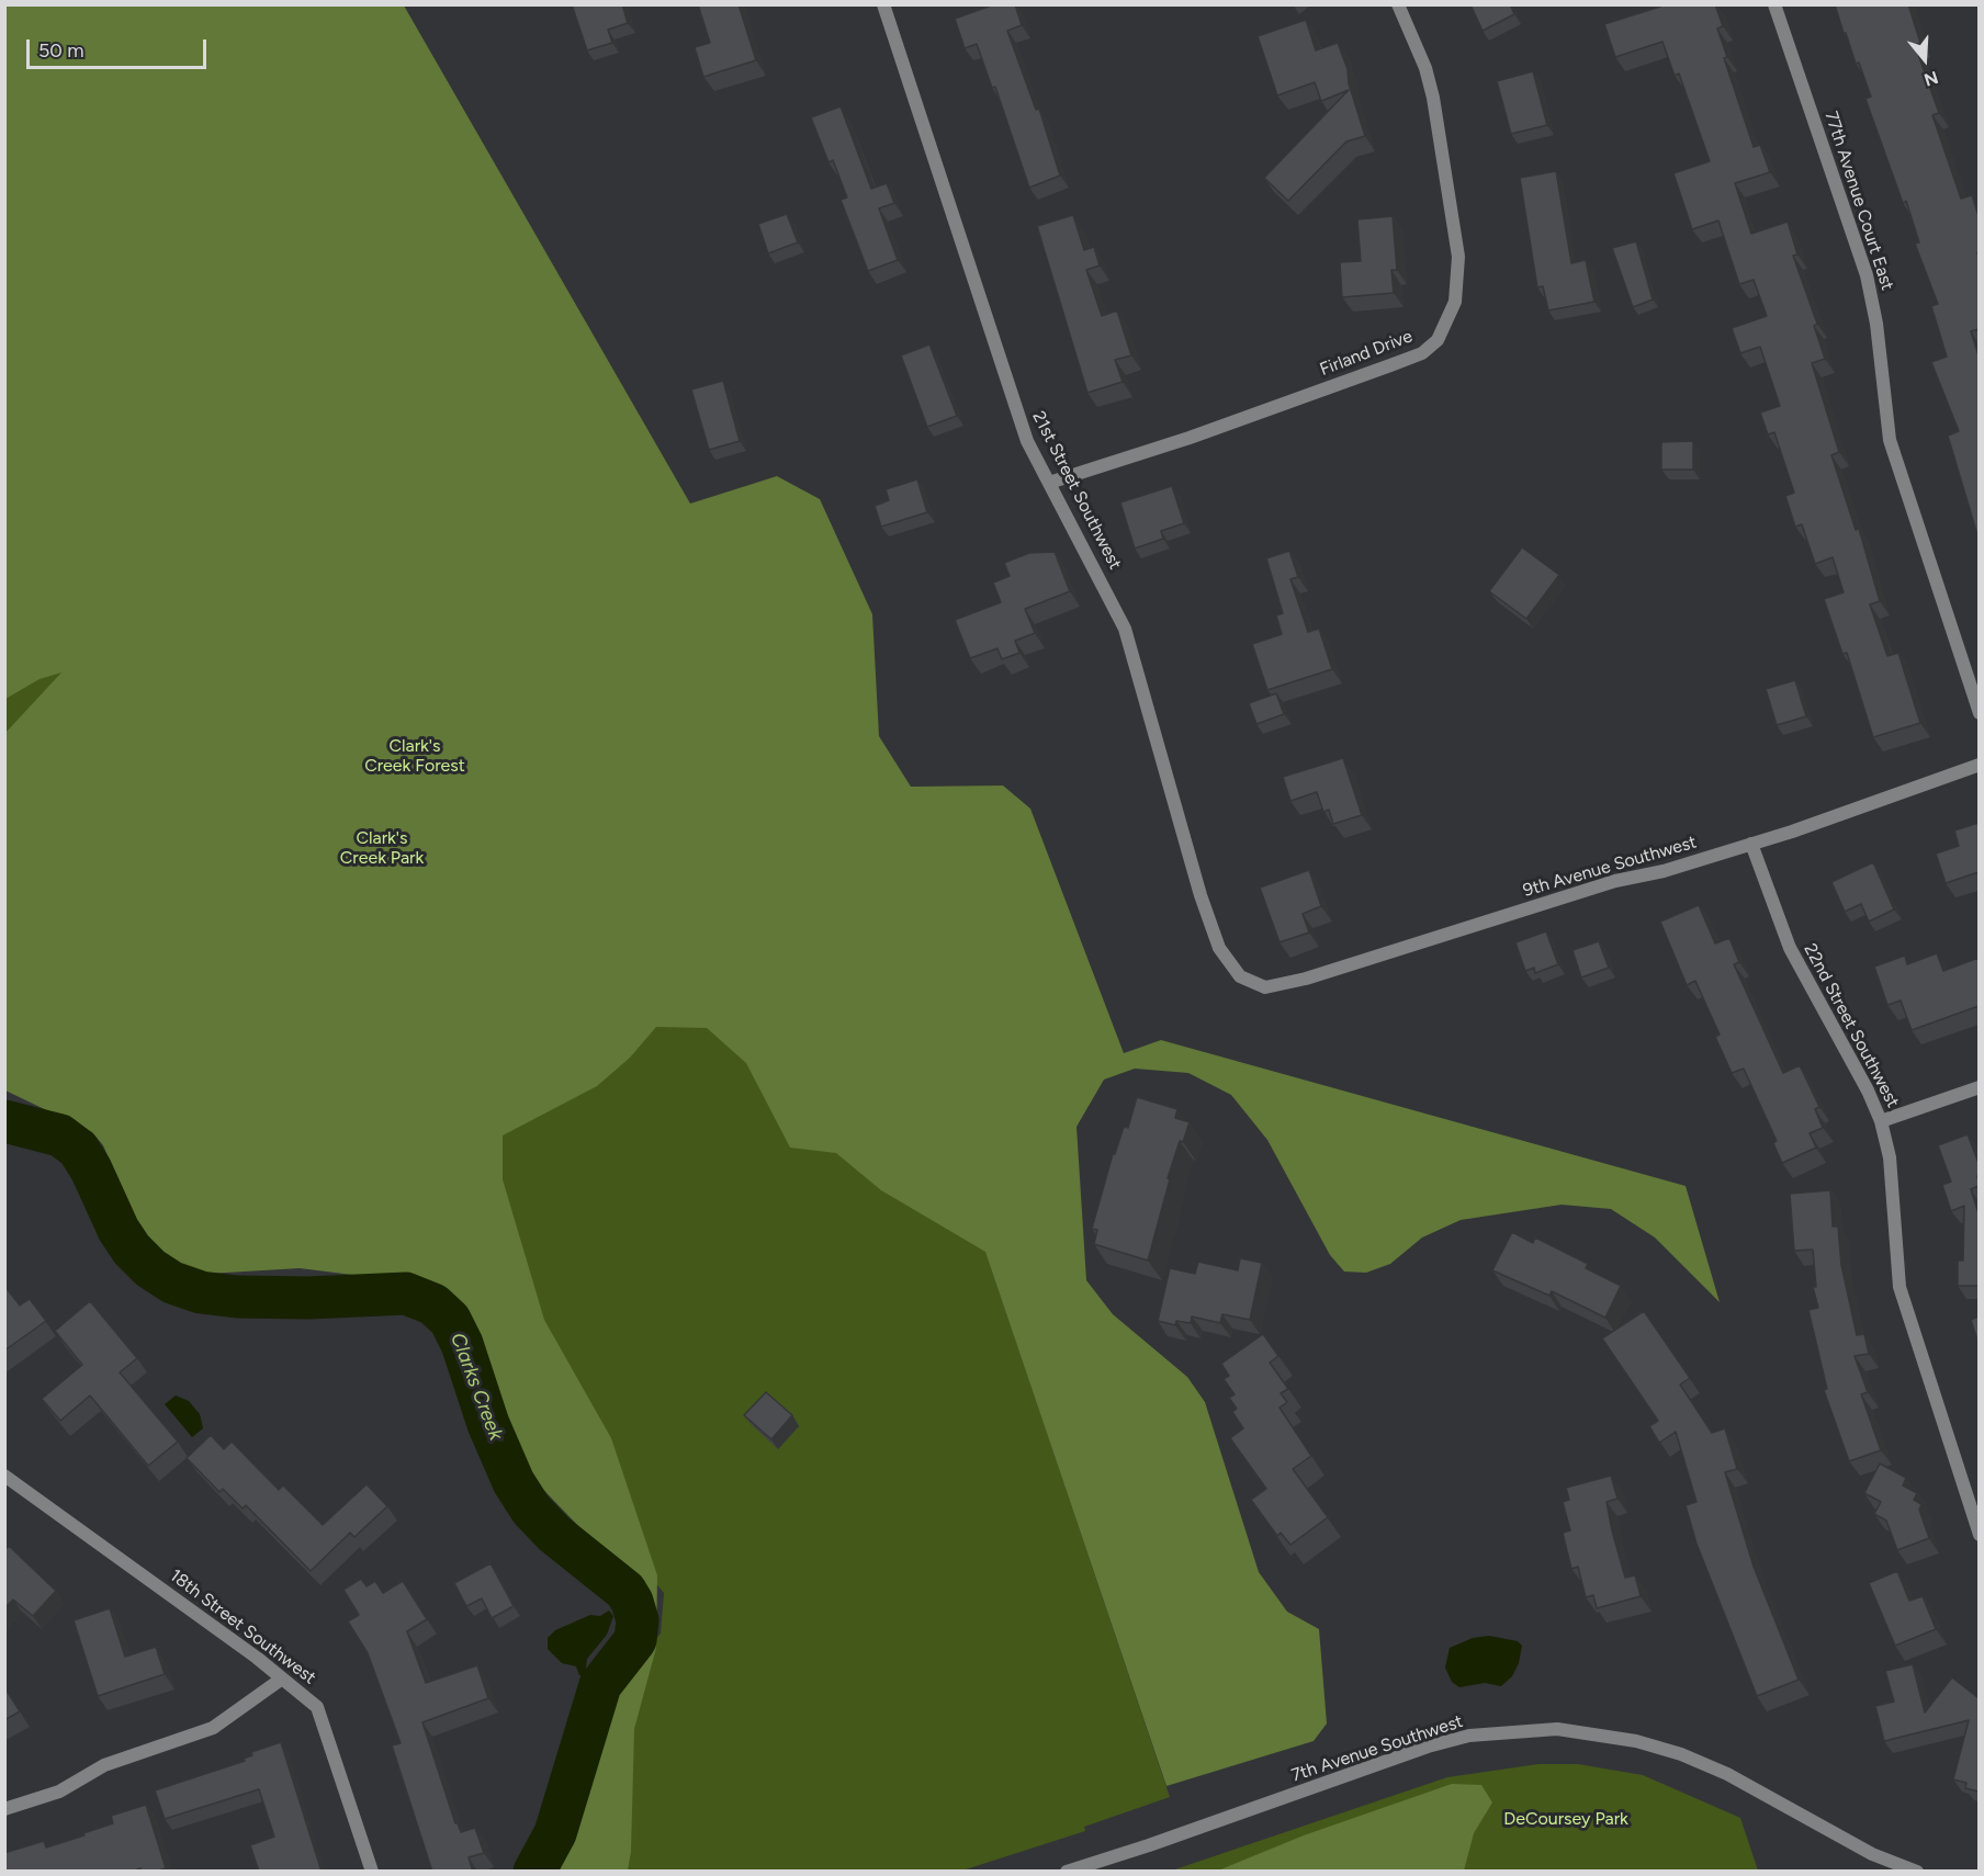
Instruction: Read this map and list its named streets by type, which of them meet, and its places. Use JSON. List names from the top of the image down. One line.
{"streets":{"street":["77th Avenue Court East","Firland Drive","21st Street Southwest","9th Avenue Southwest","22nd Street Southwest","18th Street Southwest","7th Avenue Southwest"]},"crossings":[["Firland Drive","21st Street Southwest"],["21st Street Southwest","9th Avenue Southwest"],["9th Avenue Southwest","22nd Street Southwest"]],"water":["Clarks Creek"],"parks":["Clark's Creek Forest","Clark's Creek Park","DeCoursey Park"],"scale_bar":"50 m","north":"bottom"}
